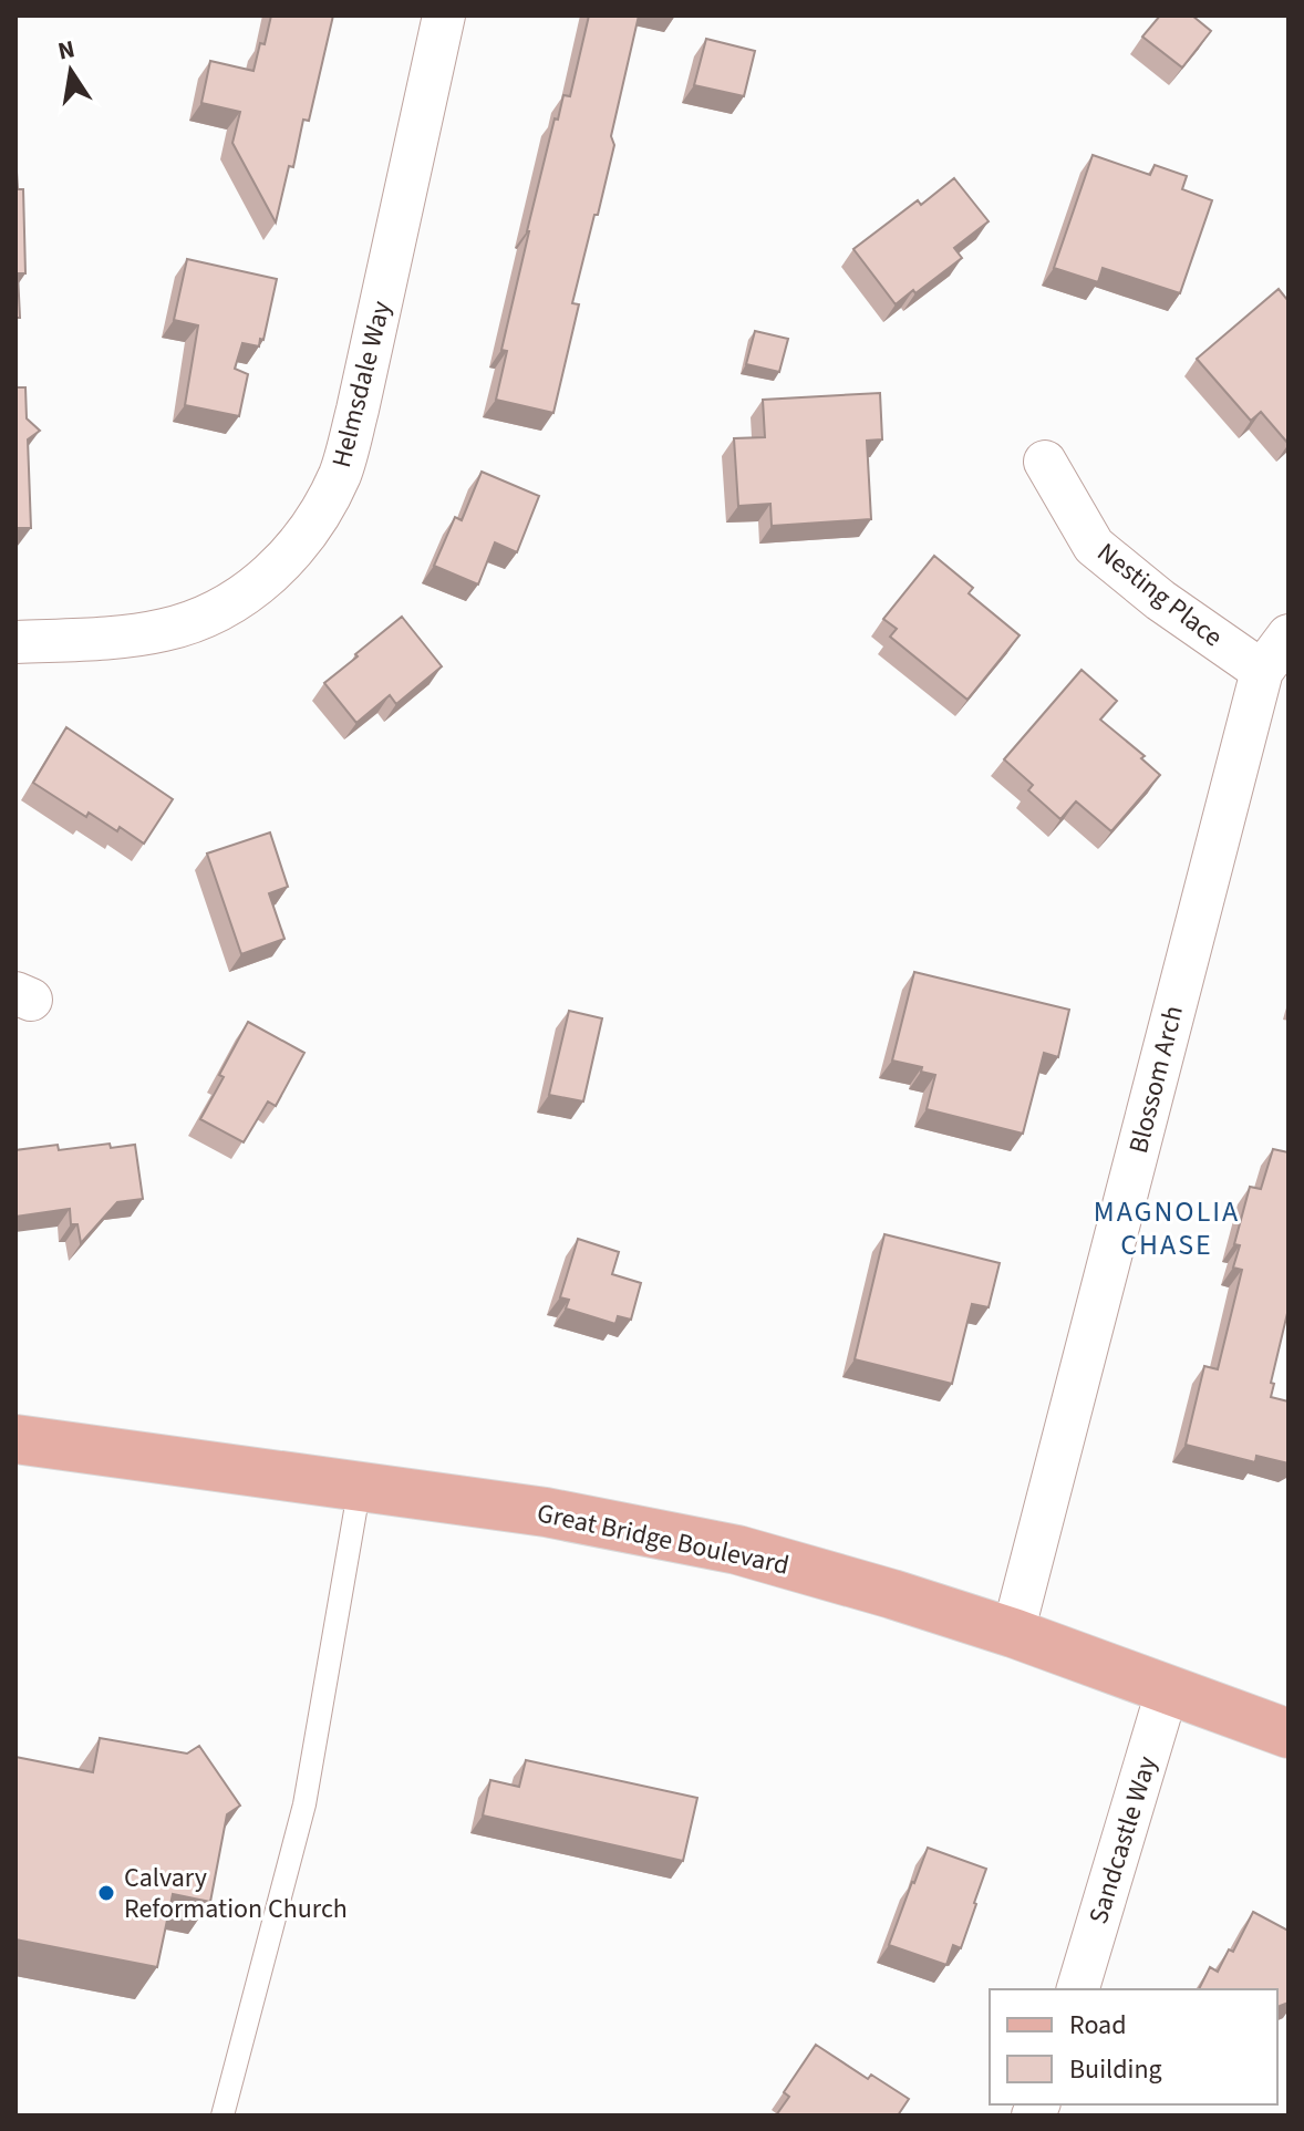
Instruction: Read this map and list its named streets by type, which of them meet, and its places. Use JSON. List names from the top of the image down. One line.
{"streets":{"main road":["Great Bridge Boulevard"],"street":["Helmsdale Way","Nesting Place","Blossom Arch","Sandcastle Way"]},"crossings":[["Nesting Place","Blossom Arch"],["Blossom Arch","Great Bridge Boulevard"],["Great Bridge Boulevard","Sandcastle Way"]],"districts":["MAGNOLIA CHASE"],"places":["Calvary Reformation Church"],"legend":["Road","Building"],"north":"top"}
